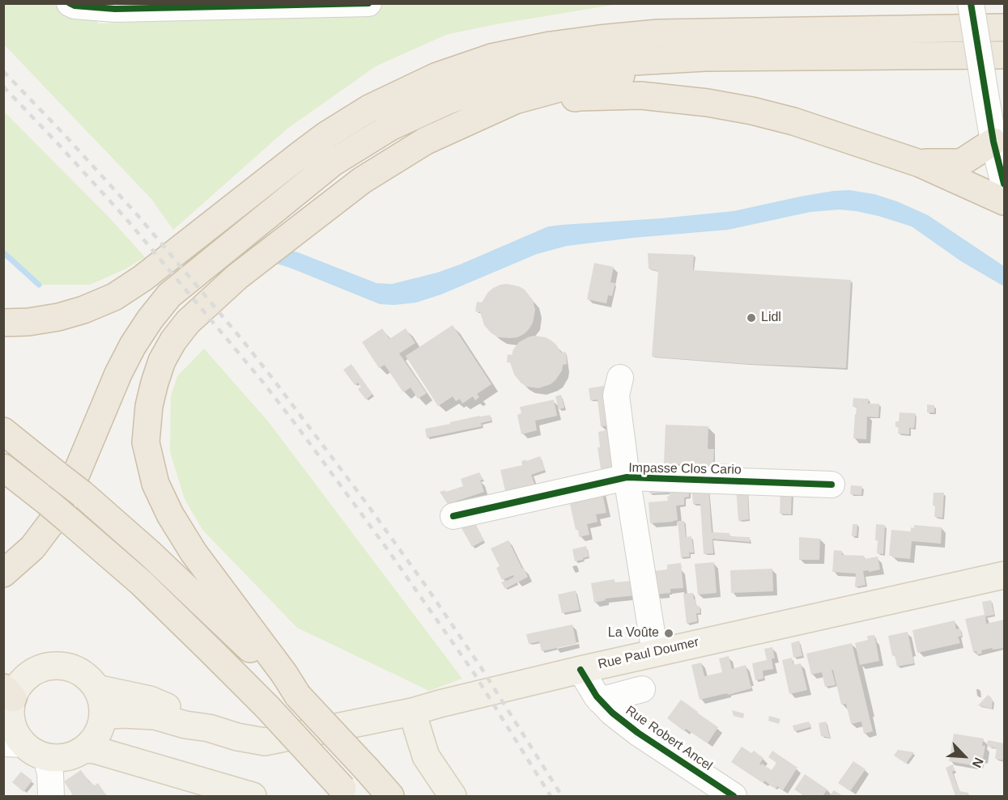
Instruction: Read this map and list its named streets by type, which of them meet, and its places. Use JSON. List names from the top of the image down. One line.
{"streets":{"main road":["Rue Paul Doumer"],"street":["Impasse Clos Cario","Rue Robert Ancel"]},"crossings":[["Rue Paul Doumer","Rue Robert Ancel"]],"places":["Lidl","La Voûte"],"north":"bottom right"}
